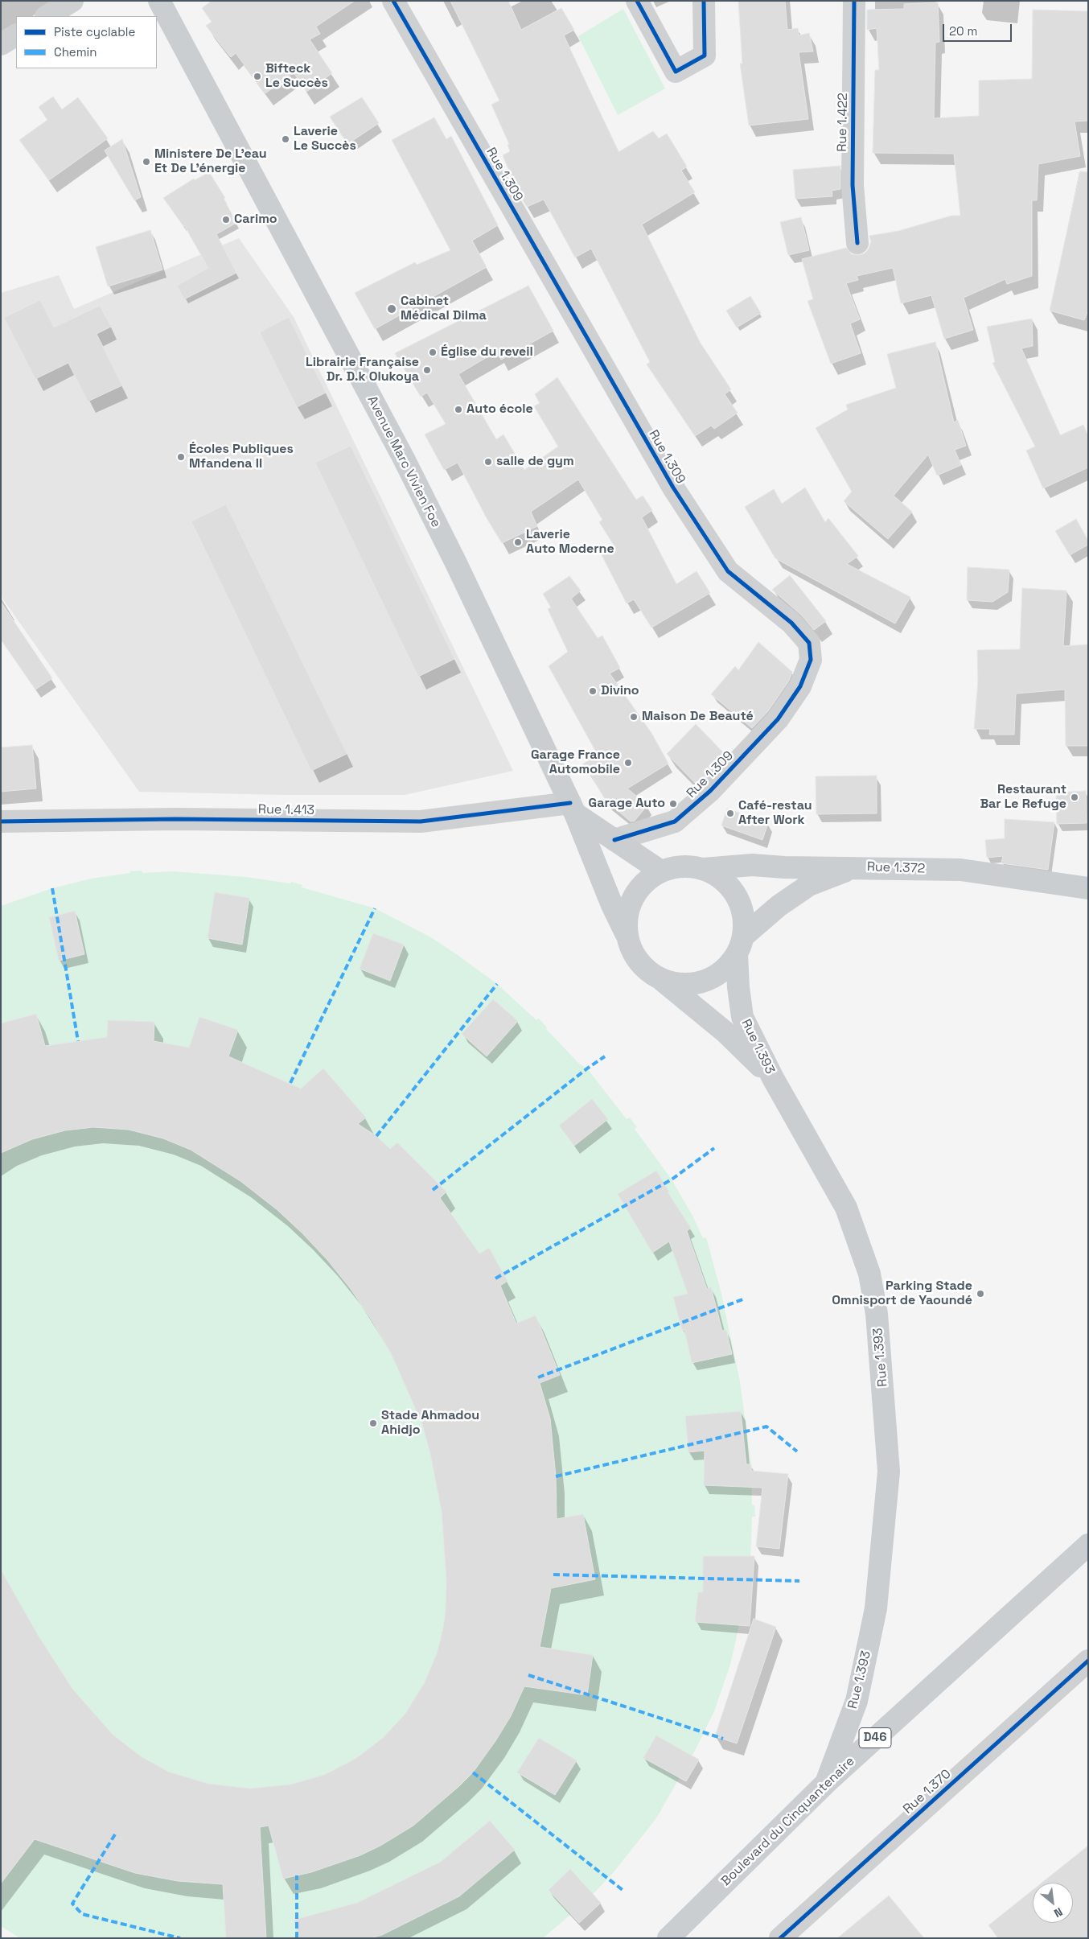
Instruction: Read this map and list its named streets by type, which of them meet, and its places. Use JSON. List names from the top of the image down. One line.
{"streets":{"main road":["Avenue Marc Vivien Foe","Rue 1.372","Rue 1.393","D46","Boulevard du Cinquantenaire"],"street":["Rue 1.422","Rue 1.309","Rue 1.413","Rue 1.370"]},"crossings":[["Avenue Marc Vivien Foe","Rue 1.413"],["Avenue Marc Vivien Foe","Rue 1.372"],["Avenue Marc Vivien Foe","Rue 1.393"],["Rue 1.372","Rue 1.393"],["Rue 1.393","Boulevard du Cinquantenaire"]],"places":["Bifteck Le Succès","Laverie Le Succès","Ministere De L'eau Et De L'énergie","Carimo","Cabinet Médical Dilma","Église du reveil","Librairie Française Dr. D.k Olukoya","Auto école","Écoles Publiques Mfandena II","salle de gym","Laverie Auto Moderne","Divino","Maison De Beauté","Garage France Automobile","Restaurant Bar Le Refuge","Garage Auto","Café-restau After Work","Parking Stade Omnisport de Yaoundé","Stade Ahmadou Ahidjo"],"legend":["Piste cyclable","Chemin"],"scale_bar":"20 m","north":"bottom right"}
